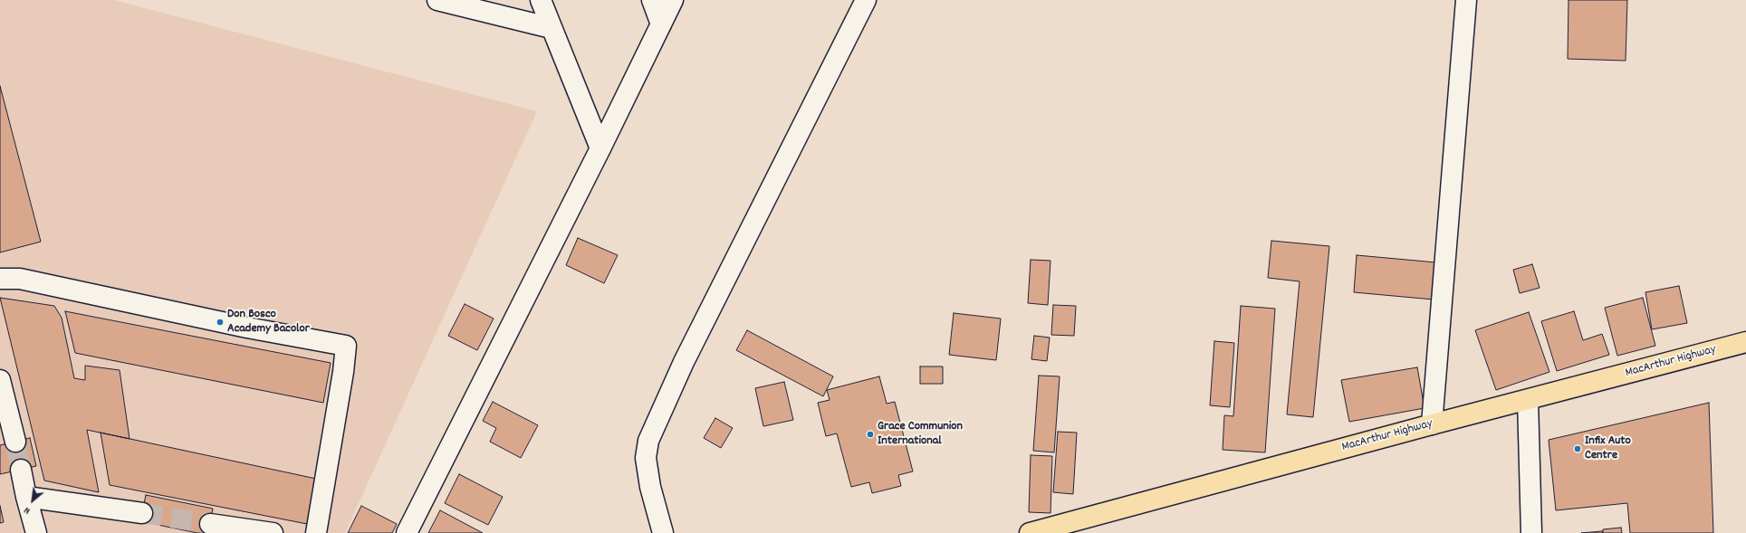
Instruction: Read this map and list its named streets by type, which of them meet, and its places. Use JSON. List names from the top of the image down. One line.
{"streets":{"main road":["MacArthur Highway"]},"places":["Don Bosco Academy Bacolor","Grace Communion International","Infix Auto Centre"],"north":"bottom left"}
